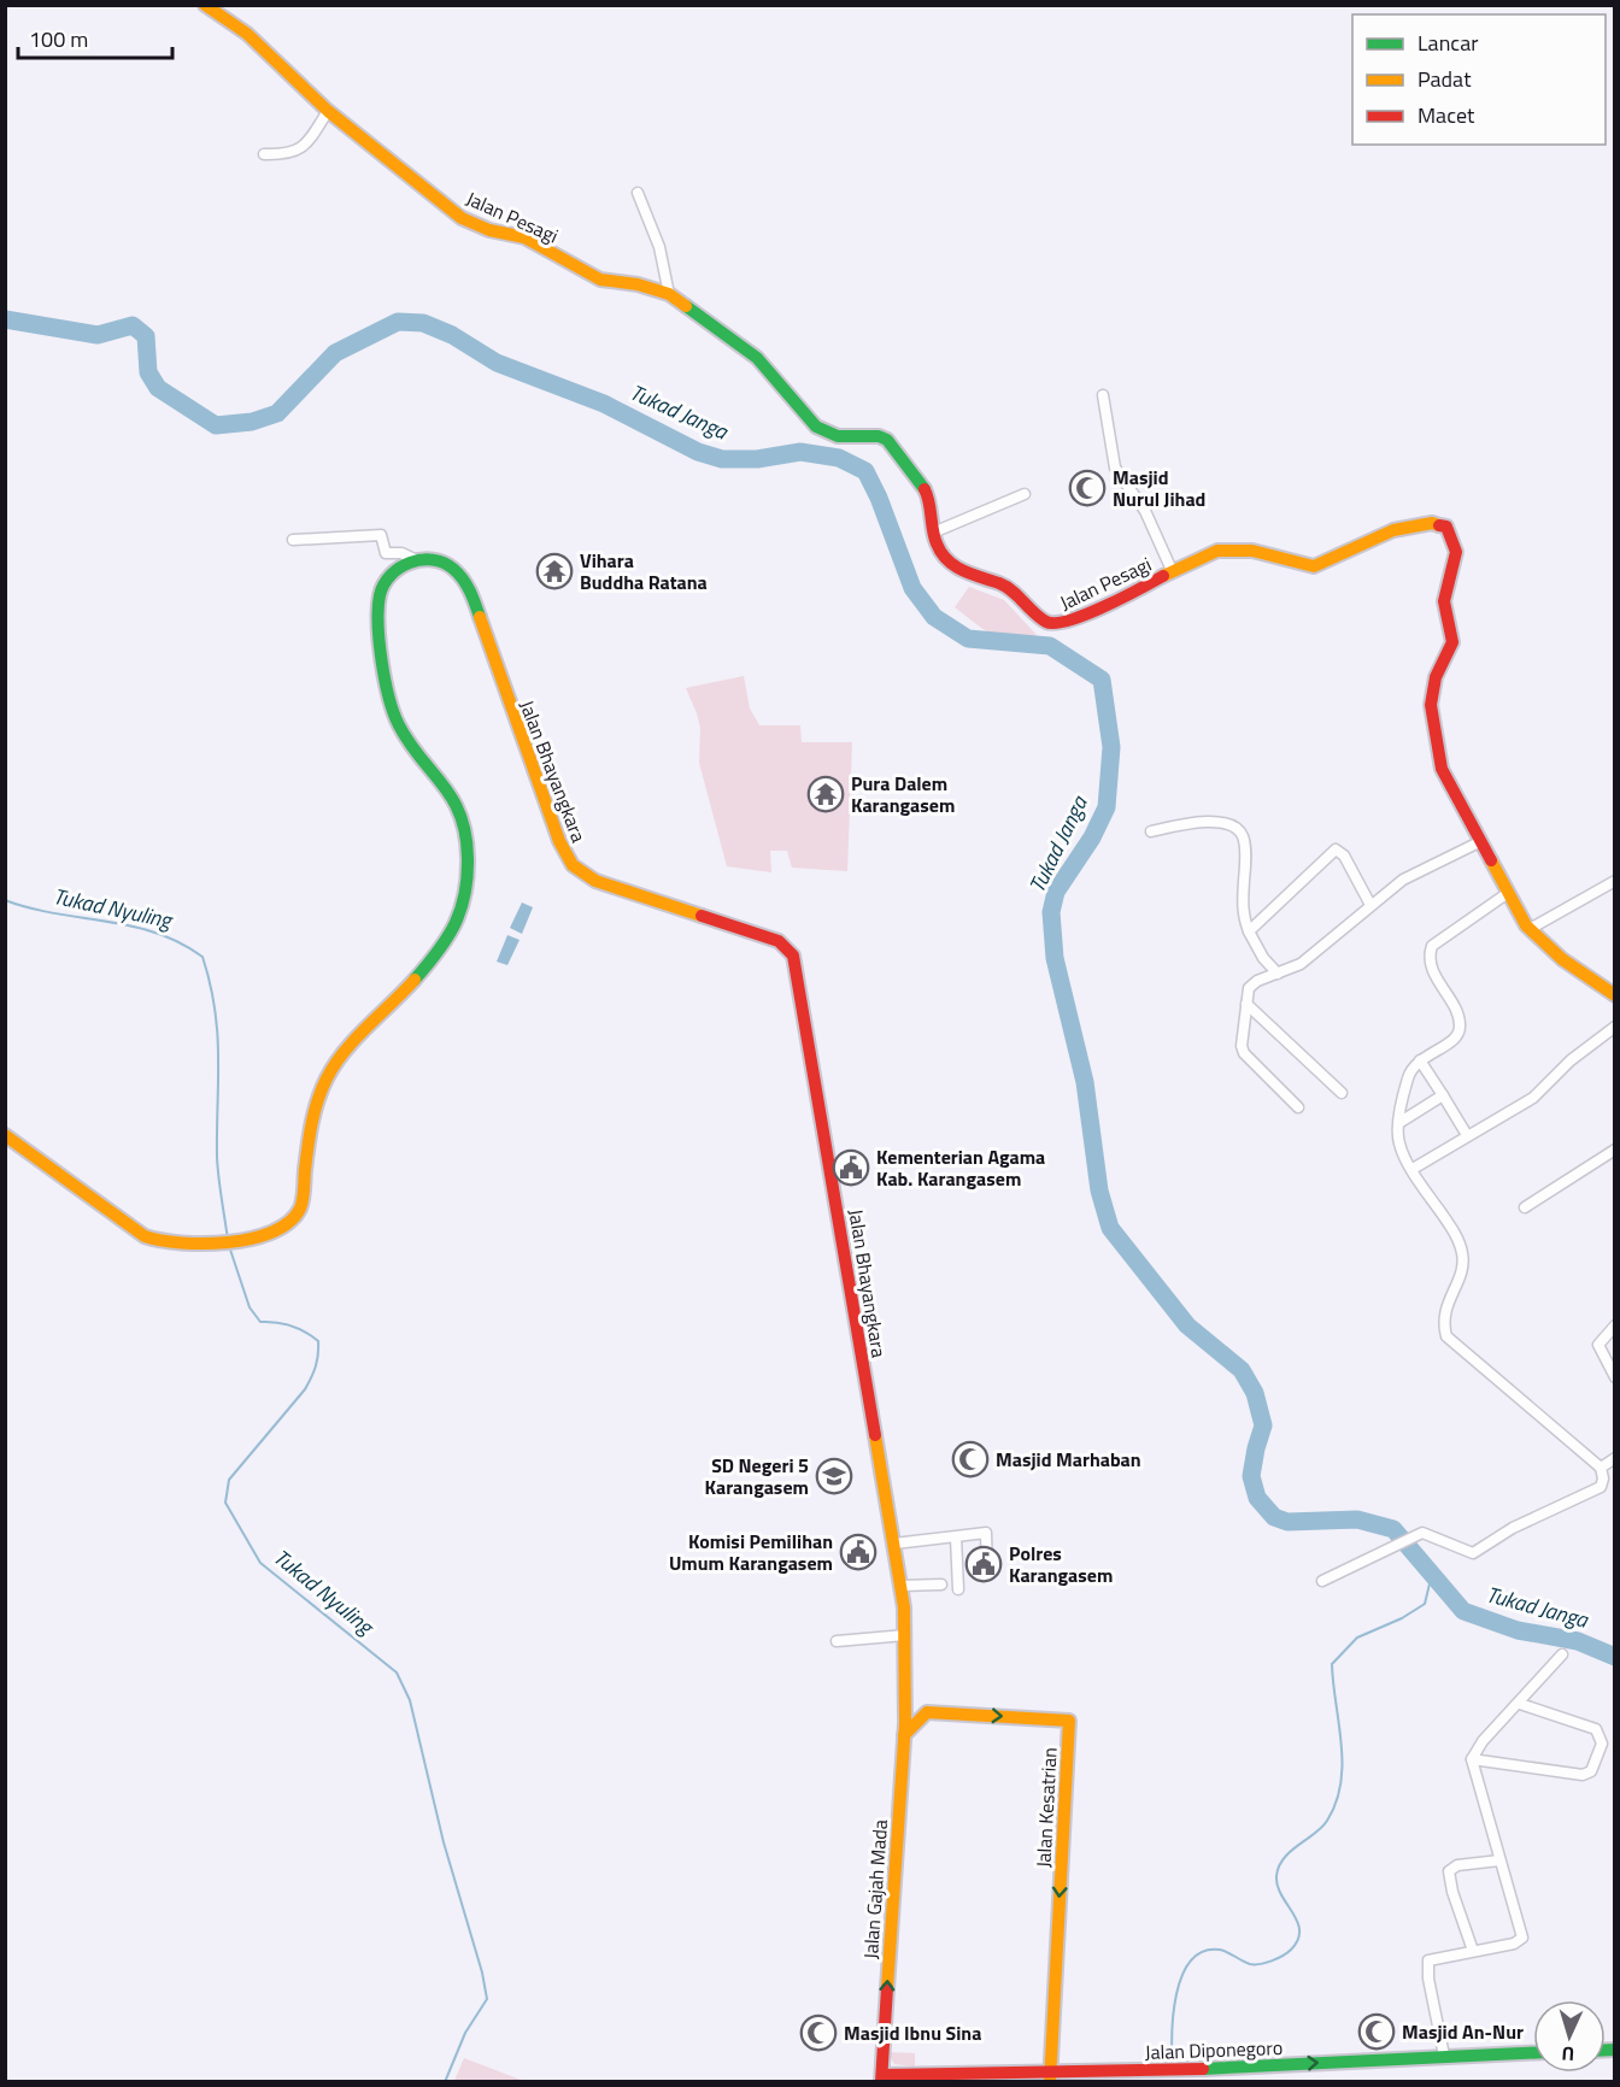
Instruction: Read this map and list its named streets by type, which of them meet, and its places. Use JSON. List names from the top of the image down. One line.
{"streets":{"street":["Jalan Pesagi","Jalan Bhayangkara","Jalan Kesatrian","Jalan Gajah Mada","Jalan Diponegoro"]},"crossings":[["Jalan Bhayangkara","Jalan Gajah Mada"],["Jalan Kesatrian","Jalan Diponegoro"],["Jalan Gajah Mada","Jalan Diponegoro"]],"one_way":["Jalan Gajah Mada","Jalan Diponegoro"],"water":["Tukad Janga","Tukad Nyuling"],"places":{"mosque":["Masjid Nurul Jihad","Masjid Marhaban","Masjid An-Nur","Masjid Ibnu Sina"],"temple":["Vihara Buddha Ratana","Pura Dalem Karangasem"],"public building":["Kementerian Agama Kab. Karangasem","Komisi Pemilihan Umum Karangasem","Polres Karangasem"],"school or university":["SD Negeri 5 Karangasem"]},"legend":["Lancar","Padat","Macet"],"scale_bar":"100 m","north":"bottom"}
